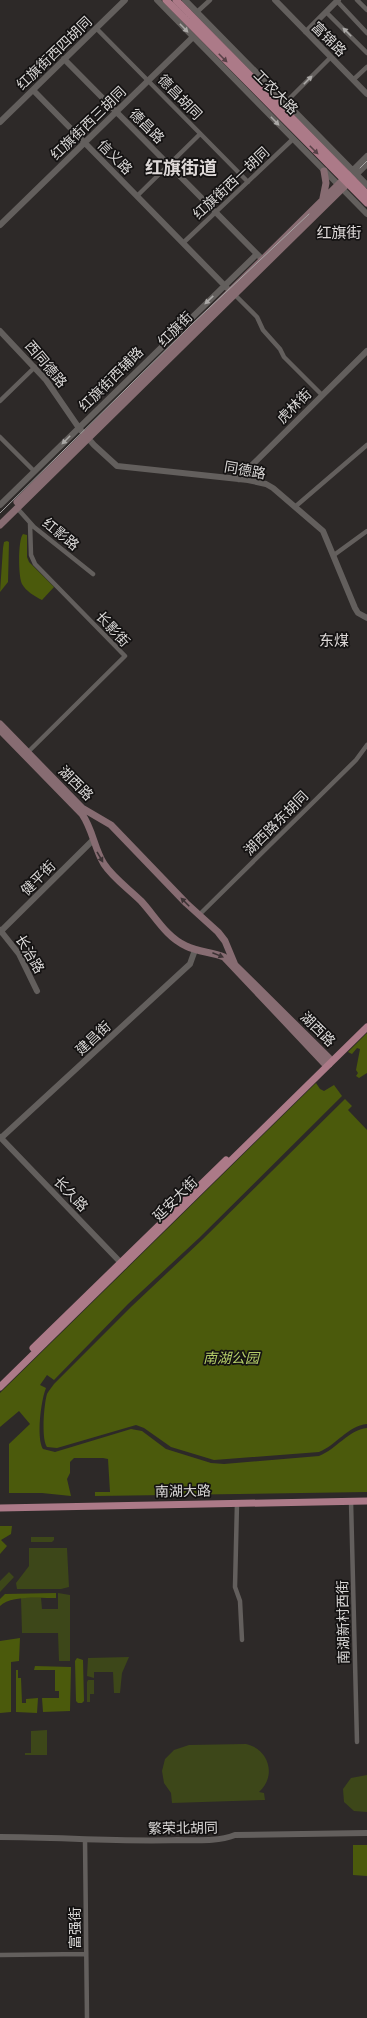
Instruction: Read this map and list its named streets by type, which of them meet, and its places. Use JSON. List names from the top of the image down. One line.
{"streets":{"main road":["工农大路","红旗街","湖西路","延安大街","南湖大路"],"street":["富锦路","红旗街西四胡同","德昌胡同","红旗街西三胡同","德昌路","信义路","红旗街西一胡同","西同德路","红旗街西辅路","虎林街","同德路","红影路","长影街","湖西路东胡同","健平街","长治路","建昌街","长久路","南湖新村西街","繁荣北胡同","富强街"]},"crossings":[["红旗街西四胡同","德昌胡同"],["红旗街西四胡同","德昌路"],["红旗街西四胡同","信义路"],["工农大路","红旗街"],["德昌胡同","红旗街西三胡同"],["德昌胡同","红旗街西一胡同"],["红旗街西三胡同","德昌路"],["红旗街西三胡同","信义路"],["德昌路","红旗街西一胡同"],["德昌路","红旗街"],["德昌路","红旗街西辅路"],["信义路","红旗街西一胡同"],["信义路","红旗街"],["信义路","红旗街西辅路"],["信义路","虎林街"],["红旗街","西同德路"],["红旗街","同德路"],["红旗街","红影路"],["西同德路","红旗街西辅路"],["西同德路","同德路"],["虎林街","同德路"],["红影路","长影街"],["长影街","湖西路"],["湖西路","湖西路东胡同"],["湖西路","健平街"],["湖西路","建昌街"],["湖西路","延安大街"],["健平街","长治路"],["建昌街","长久路"],["长久路","延安大街"],["南湖大路","南湖新村西街"],["繁荣北胡同","富强街"]],"one_way":["红旗街西辅路"],"districts":["红旗街道","红旗街","东煤"],"parks":["南湖公园"]}
